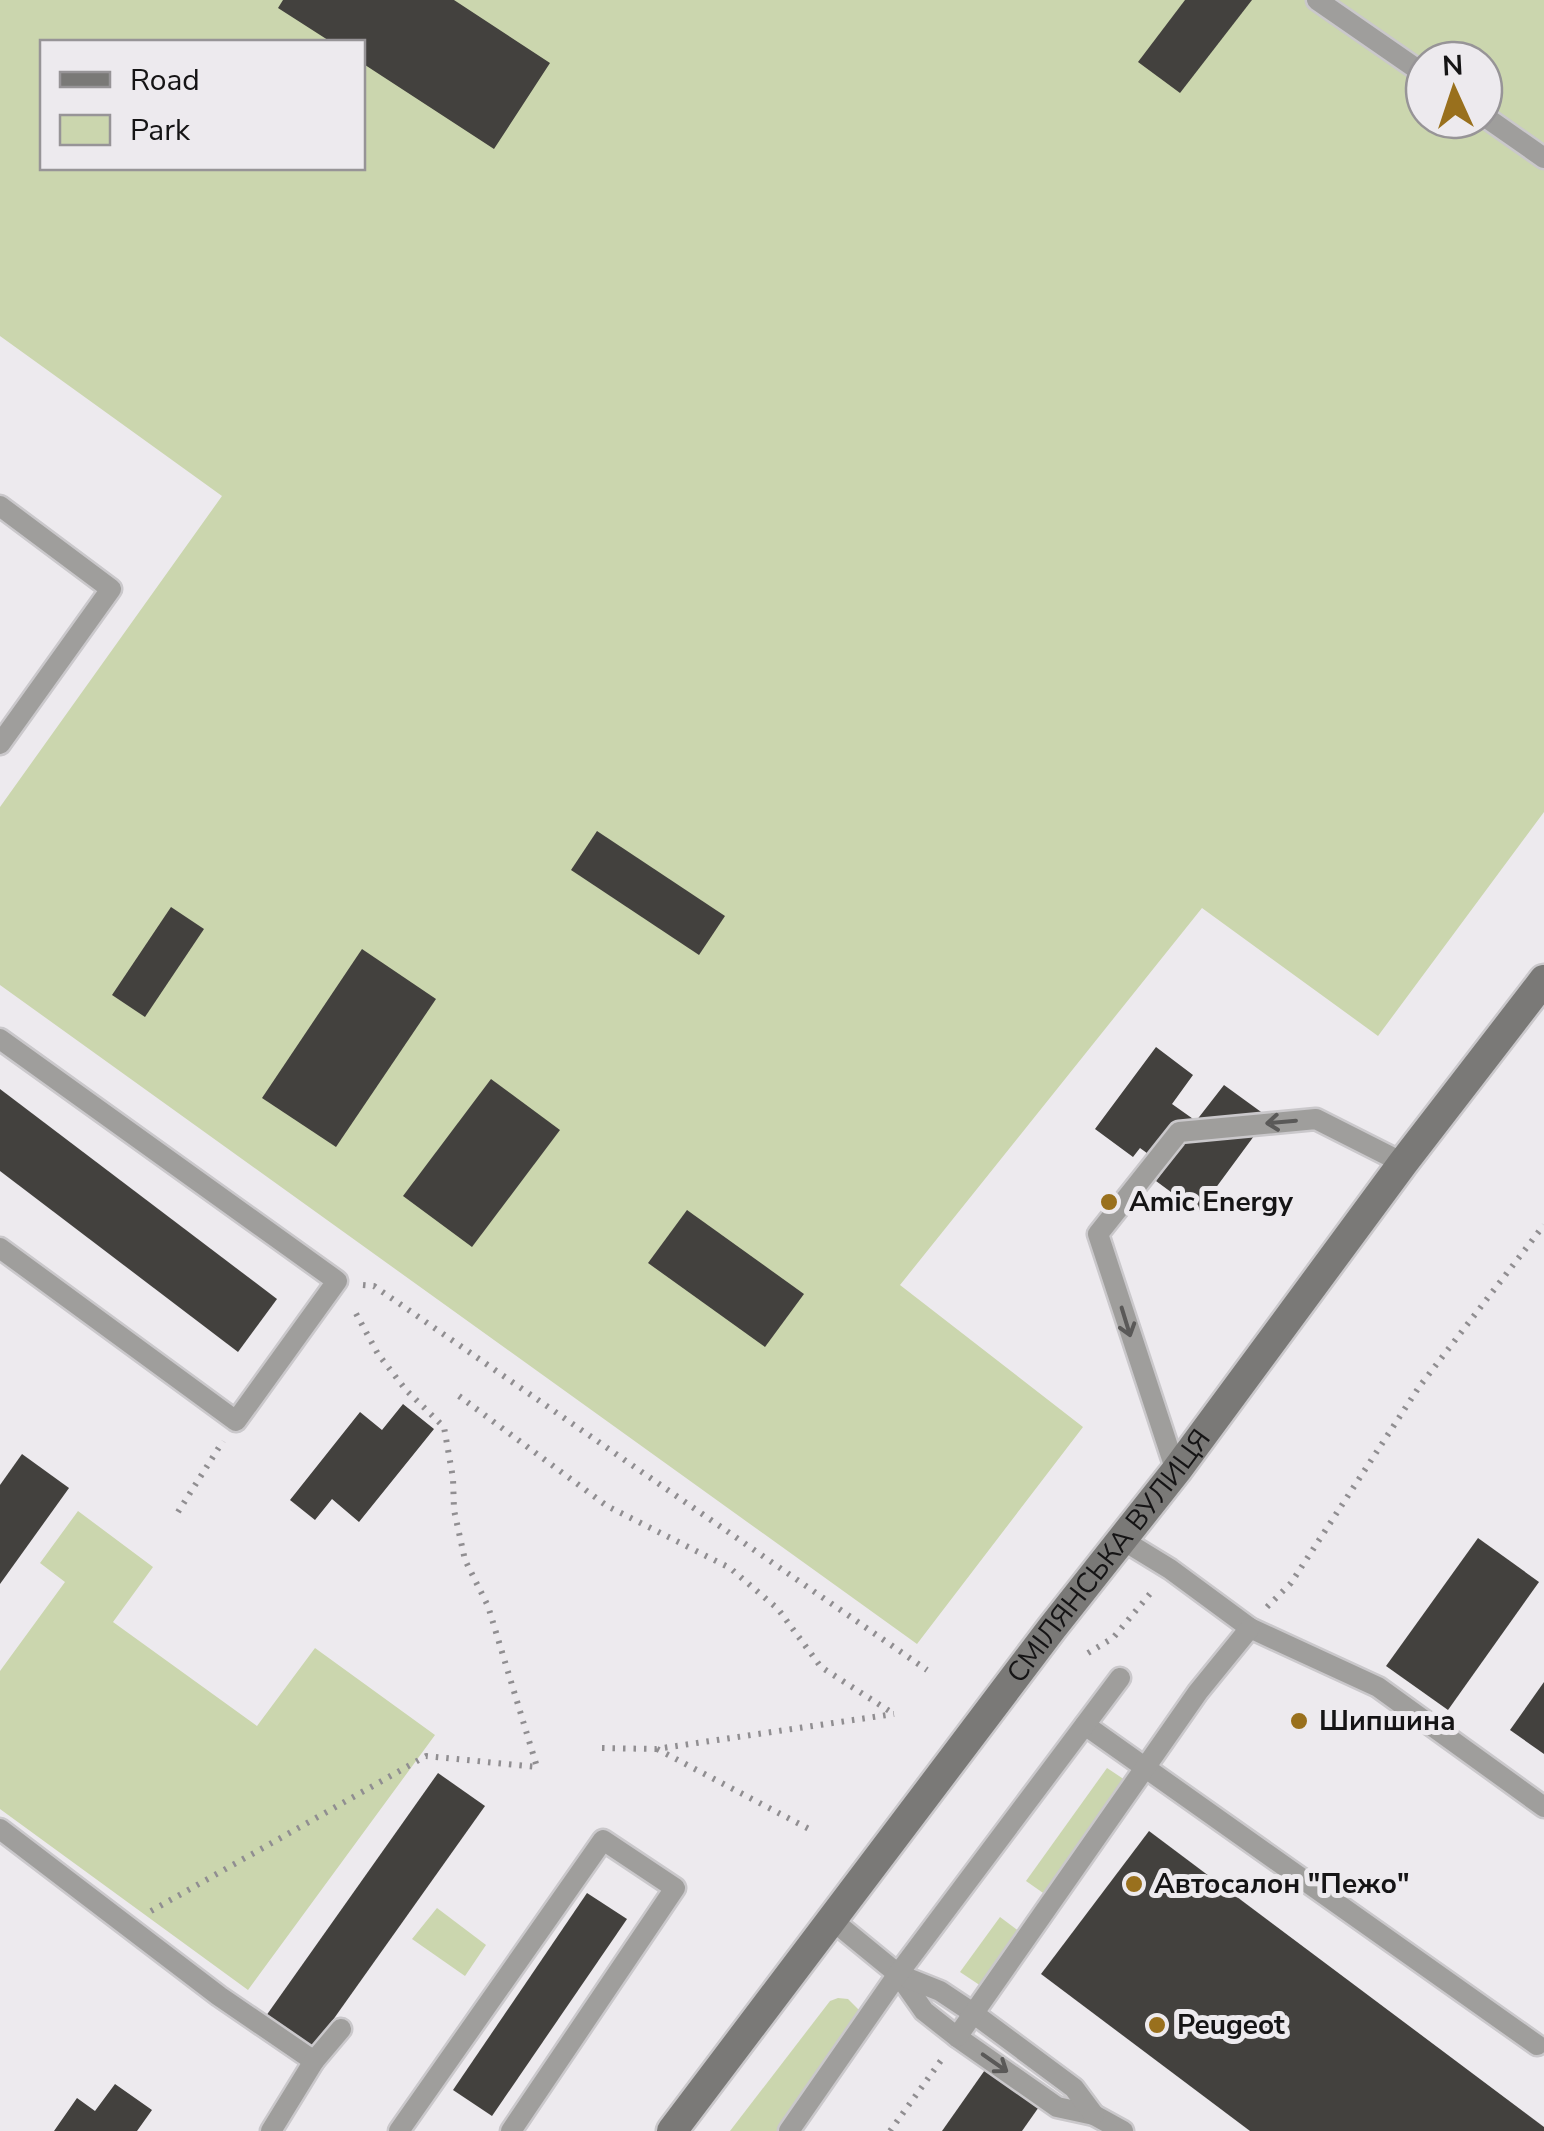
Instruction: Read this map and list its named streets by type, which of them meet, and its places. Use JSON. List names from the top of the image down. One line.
{"streets":{"main road":["СМІЛЯНСЬКА ВУЛИЦЯ"]},"places":["Amic Energy","Шипшина","Автосалон \"Пежо\"","Peugeot"],"legend":["Road","Park"],"north":"top"}
